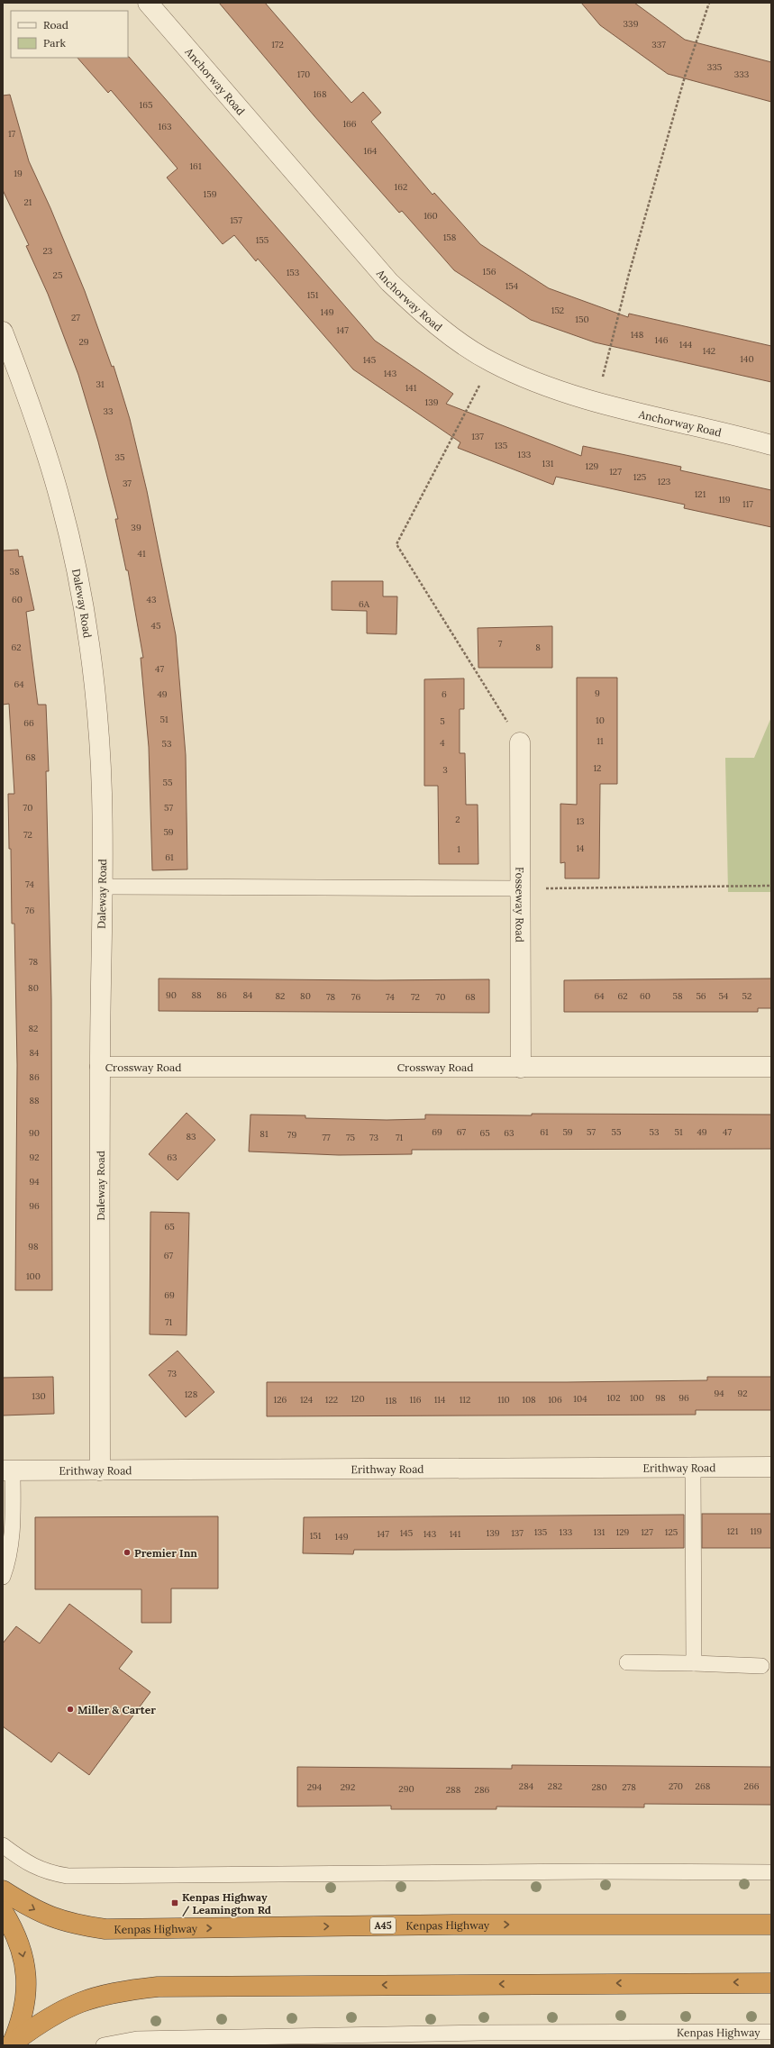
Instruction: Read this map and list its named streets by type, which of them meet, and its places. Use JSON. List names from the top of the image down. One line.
{"streets":{"highway":["A45","Kenpas Highway"],"street":["Anchorway Road","Daleway Road","Fosseway Road","Crossway Road","Erithway Road"]},"crossings":[["Daleway Road","Crossway Road"],["Daleway Road","Erithway Road"],["Fosseway Road","Crossway Road"]],"places":{"other":["Premier Inn","Miller & Carter"],"transit":["Kenpas Highway / Leamington Rd"]},"house_numbers":["339","172","337","335","170","333","168","165","166","163","17","164","161","19","162","159","21","160","157","158","155","23","156","153","25","154","151","152","149","27","150","147","148","146","29","144","142","140","145","143","31","141","139","33","137","135","133","35","131","129","127","125","123","37","121","119","117","39","41","58","60","43","6A","45","7","62","8","47","64","9","49","6","51","10","5","66","11","4","53","68","12","3","55","70","57","2","13","59","72","14","1","61","74","76","78","80","90","88","86","84","82","80","64","62","60","58","56","54","52","78","76","74","72","70","68","82","84","86","88","69","67","61","59","57","55","53","51","49","47","90","65","63","81","79","83","77","75","73","71","92","63","94","96","65","98","67","100","69","71","73","94","92","128","130","102","100","98","96","120","104","126","124","122","116","114","112","110","108","106","118","121","119","135","133","131","129","127","125","145","139","137","147","143","141","151","149","284","282","270","268","266","294","292","280","278","290","288","286"],"legend":["Road","Park"]}
